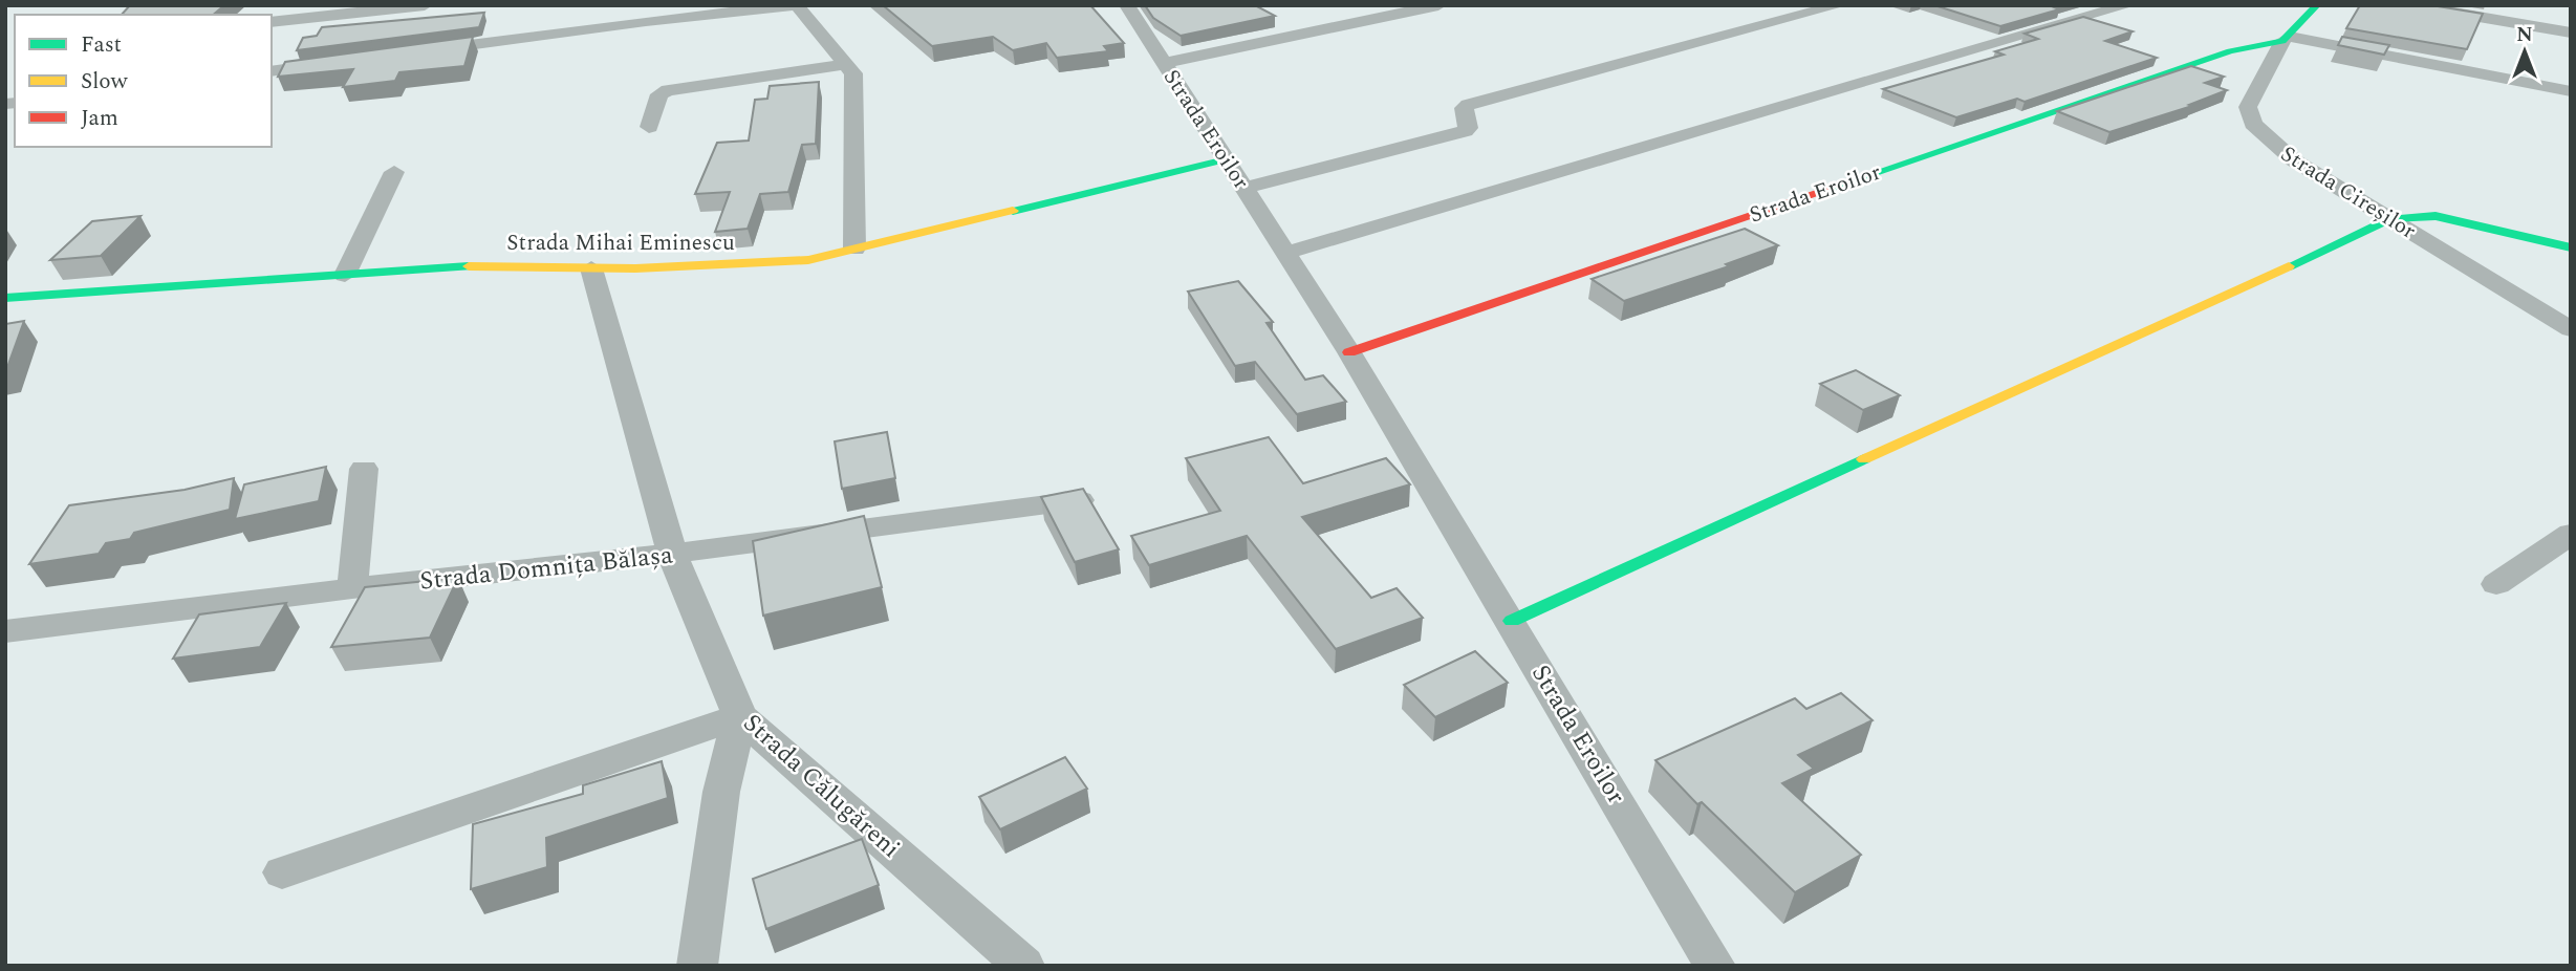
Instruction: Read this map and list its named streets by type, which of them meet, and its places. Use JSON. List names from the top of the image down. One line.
{"streets":{"street":["Strada Eroilor","Strada Cireșilor","Strada Mihai Eminescu","Strada Domnița Bălașa","Strada Călugăreni"]},"crossings":[["Strada Eroilor","Strada Cireșilor"],["Strada Eroilor","Strada Mihai Eminescu"],["Strada Mihai Eminescu","Strada Călugăreni"],["Strada Domnița Bălașa","Strada Călugăreni"]],"legend":["Fast","Slow","Jam"],"north":"top"}
